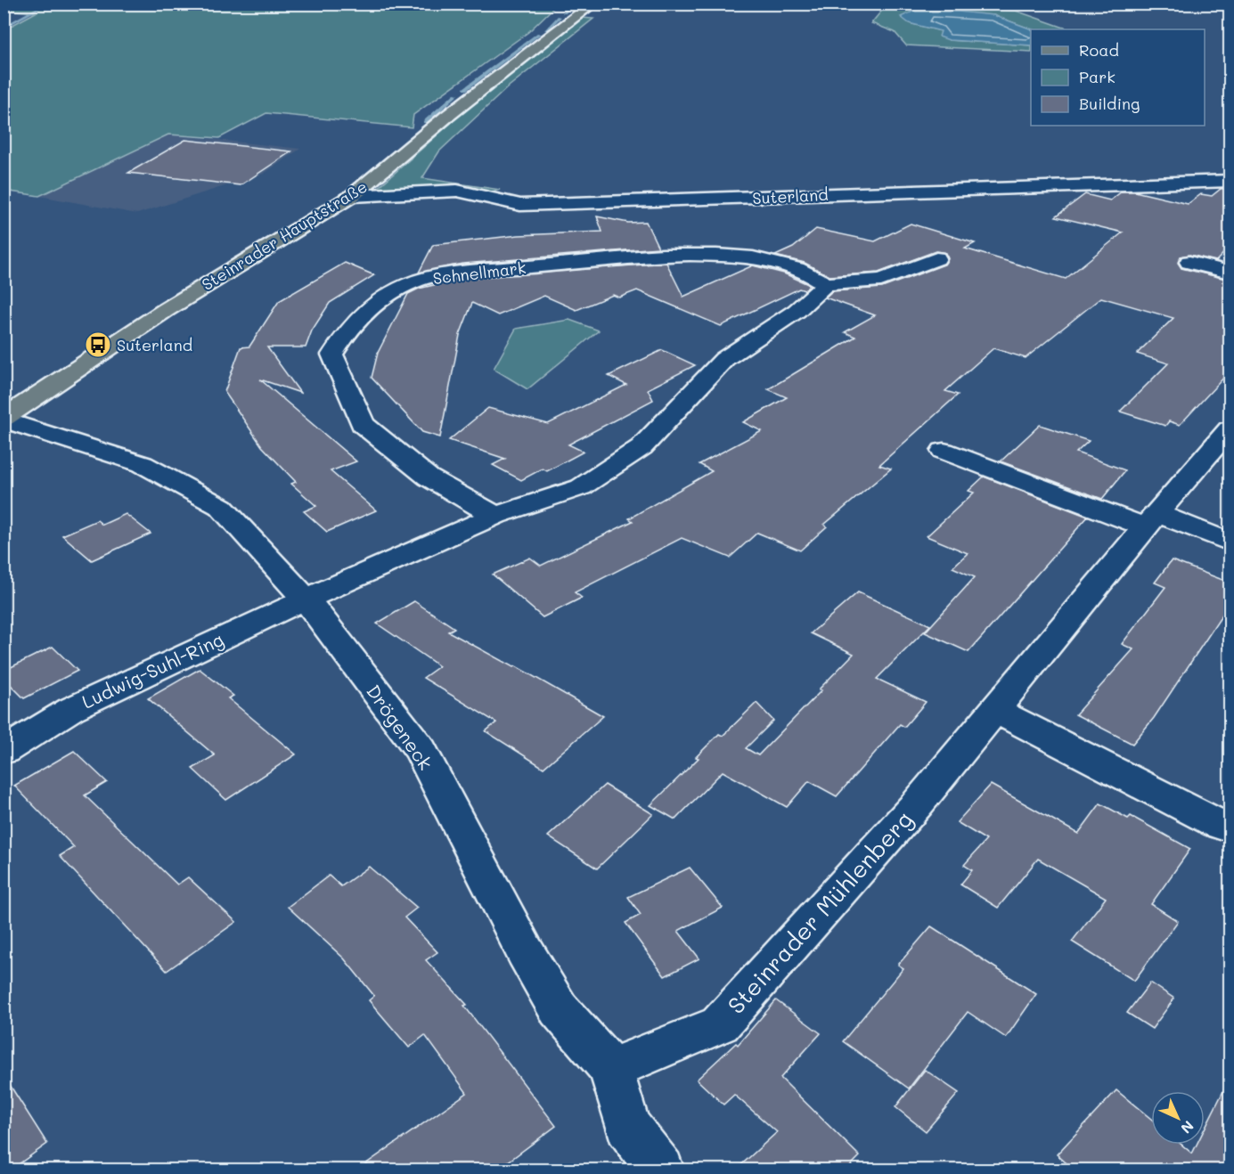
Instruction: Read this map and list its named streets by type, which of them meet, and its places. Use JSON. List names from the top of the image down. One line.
{"streets":{"main road":["Steinrader Hauptstraße"],"street":["Suterland","Schnellmark","Ludwig-Suhl-Ring","Drögeneck","Steinrader Mühlenberg"]},"crossings":[["Suterland","Steinrader Hauptstraße"],["Steinrader Hauptstraße","Drögeneck"],["Ludwig-Suhl-Ring","Drögeneck"],["Drögeneck","Steinrader Mühlenberg"]],"places":{"bus stop":["Suterland"]},"legend":["Road","Park","Building"],"north":"bottom right"}
